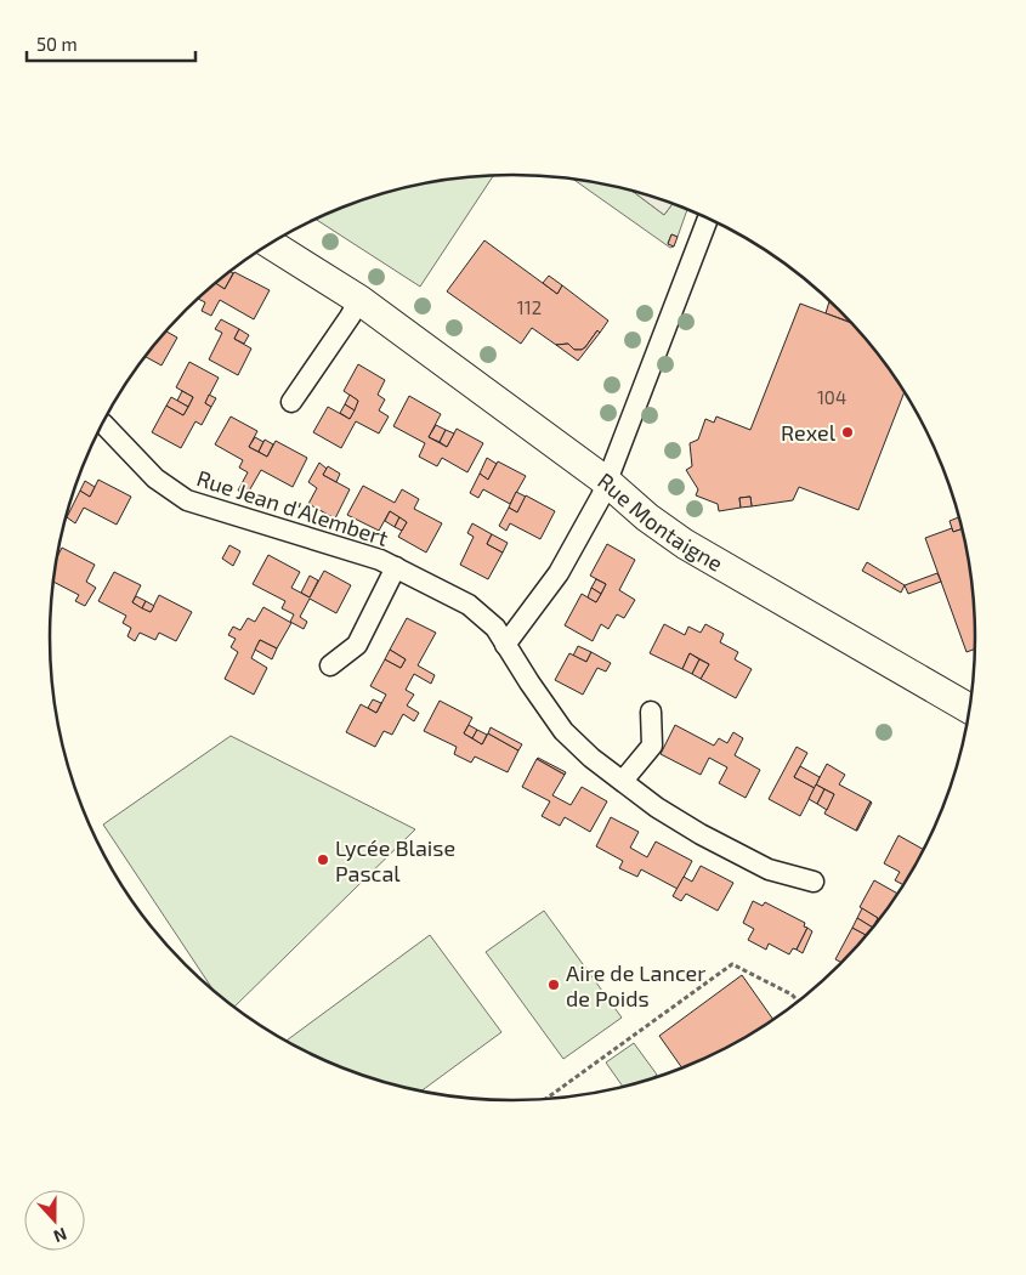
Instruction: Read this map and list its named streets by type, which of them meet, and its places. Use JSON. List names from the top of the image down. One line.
{"streets":{"street":["Rue Jean d'Alembert","Rue Montaigne"]},"places":["Rexel","Lycée Blaise Pascal","Aire de Lancer de Poids"],"house_numbers":["112","104"],"scale_bar":"50 m","north":"bottom"}
